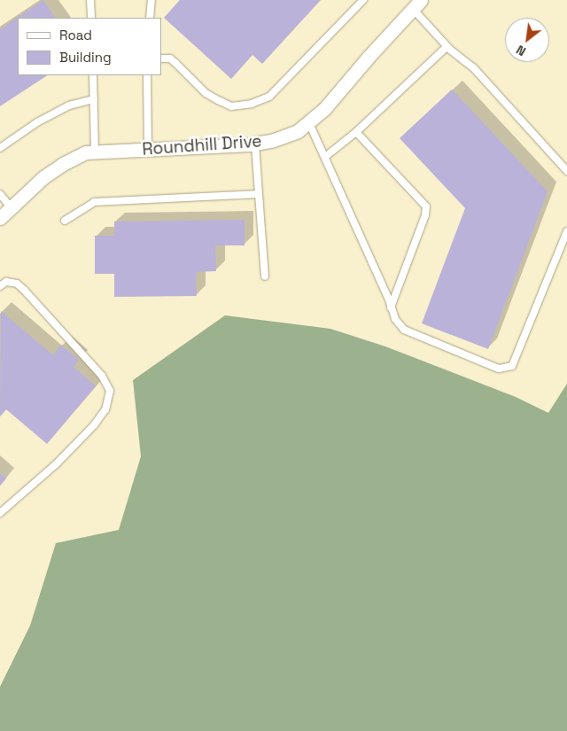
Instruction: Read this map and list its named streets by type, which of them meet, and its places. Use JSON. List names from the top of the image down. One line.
{"streets":{"street":["Roundhill Drive"]},"legend":["Road","Building"],"north":"bottom left"}
